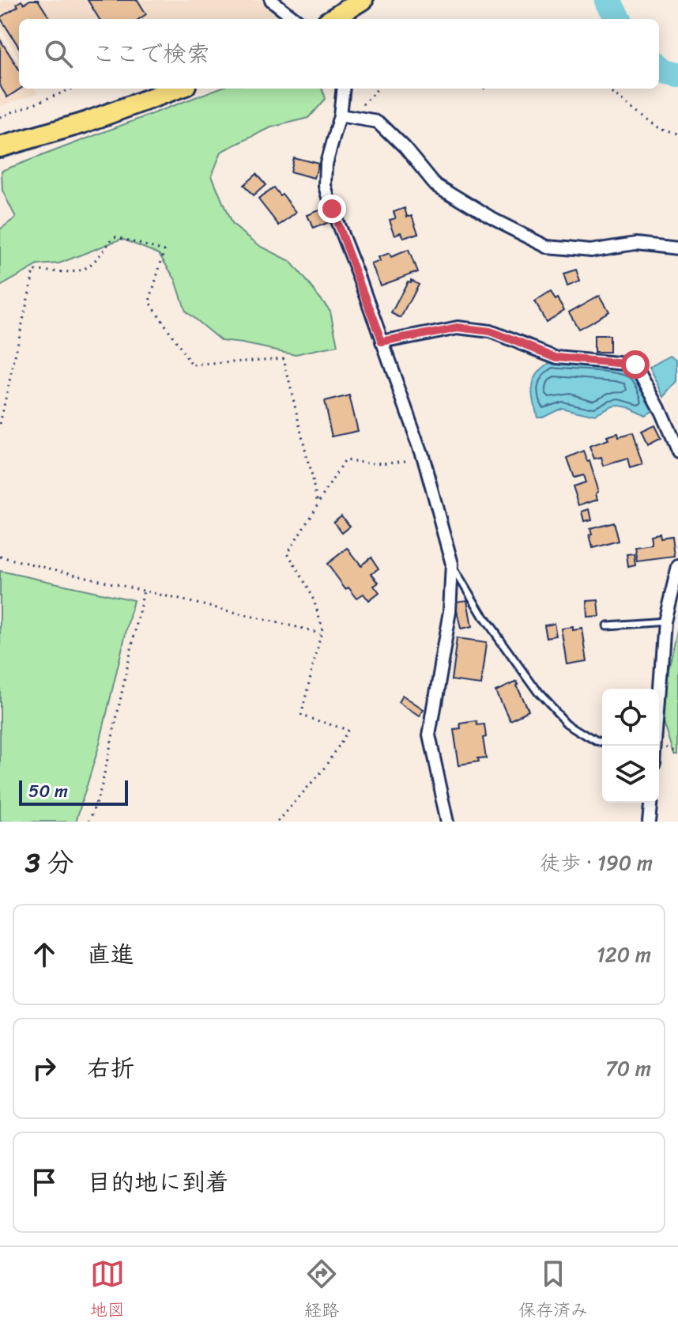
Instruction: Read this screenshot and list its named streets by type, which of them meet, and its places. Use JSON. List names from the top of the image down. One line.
{"scale_bar":"50 m","page":{"search":"ここで検索","scale":"50 m","heading":["3 分","徒歩 · 190 m"],"list":[["直進","120 m"],["右折","70 m"],"目的地に到着"],"nav":["地図","経路","保存済み"]}}
